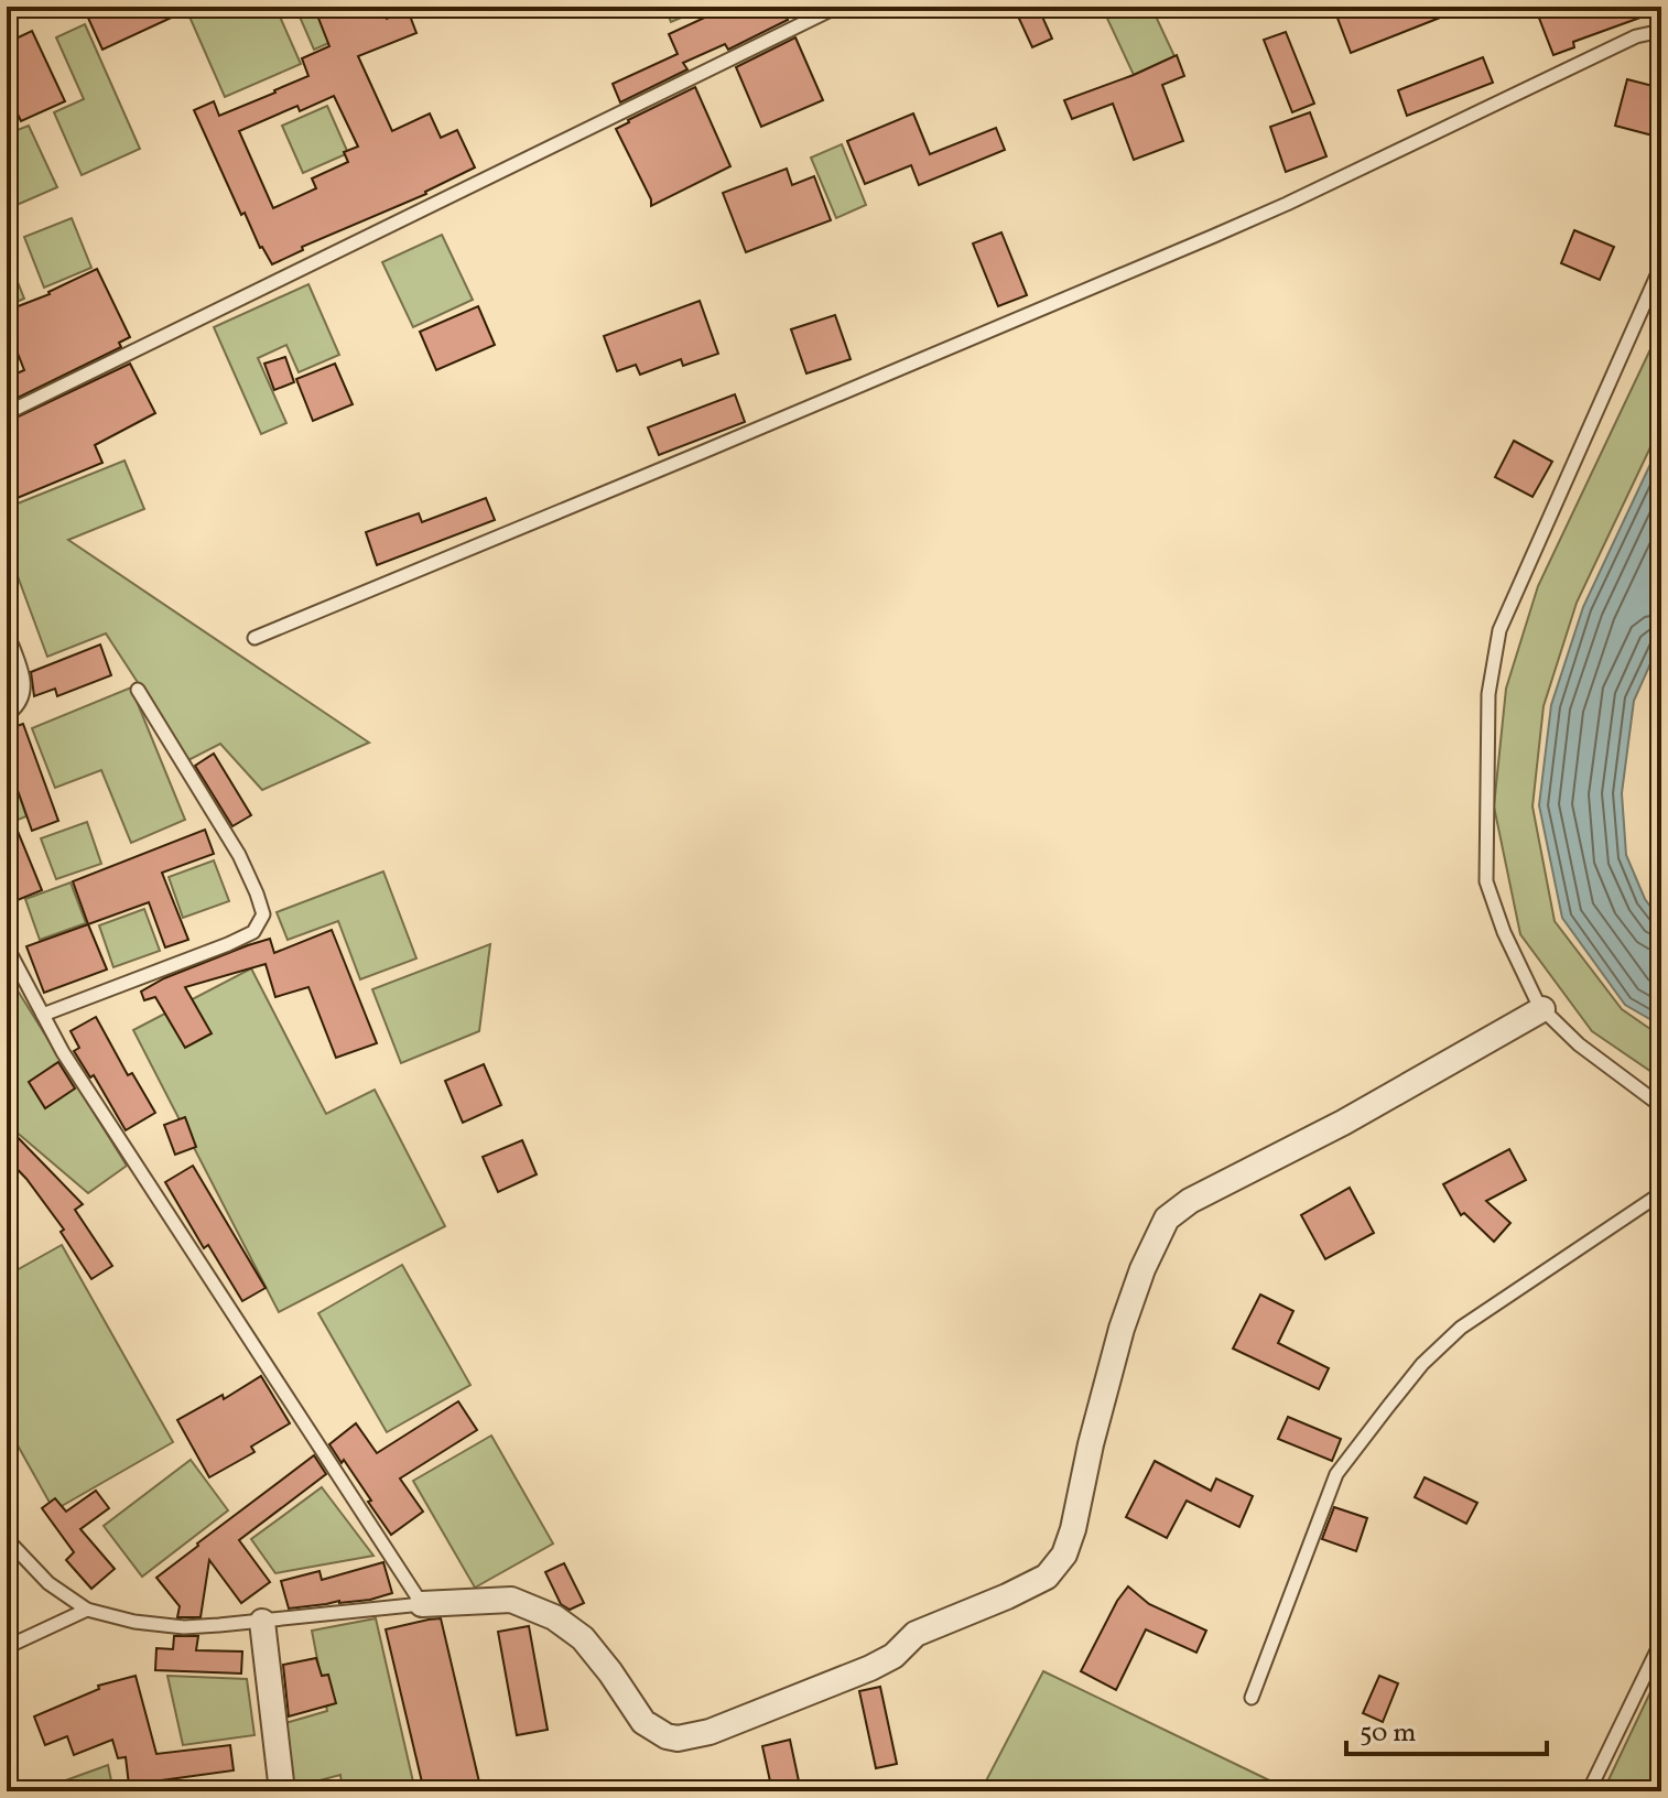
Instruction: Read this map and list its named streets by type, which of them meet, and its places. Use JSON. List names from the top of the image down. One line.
{"scale_bar":"50 m"}
